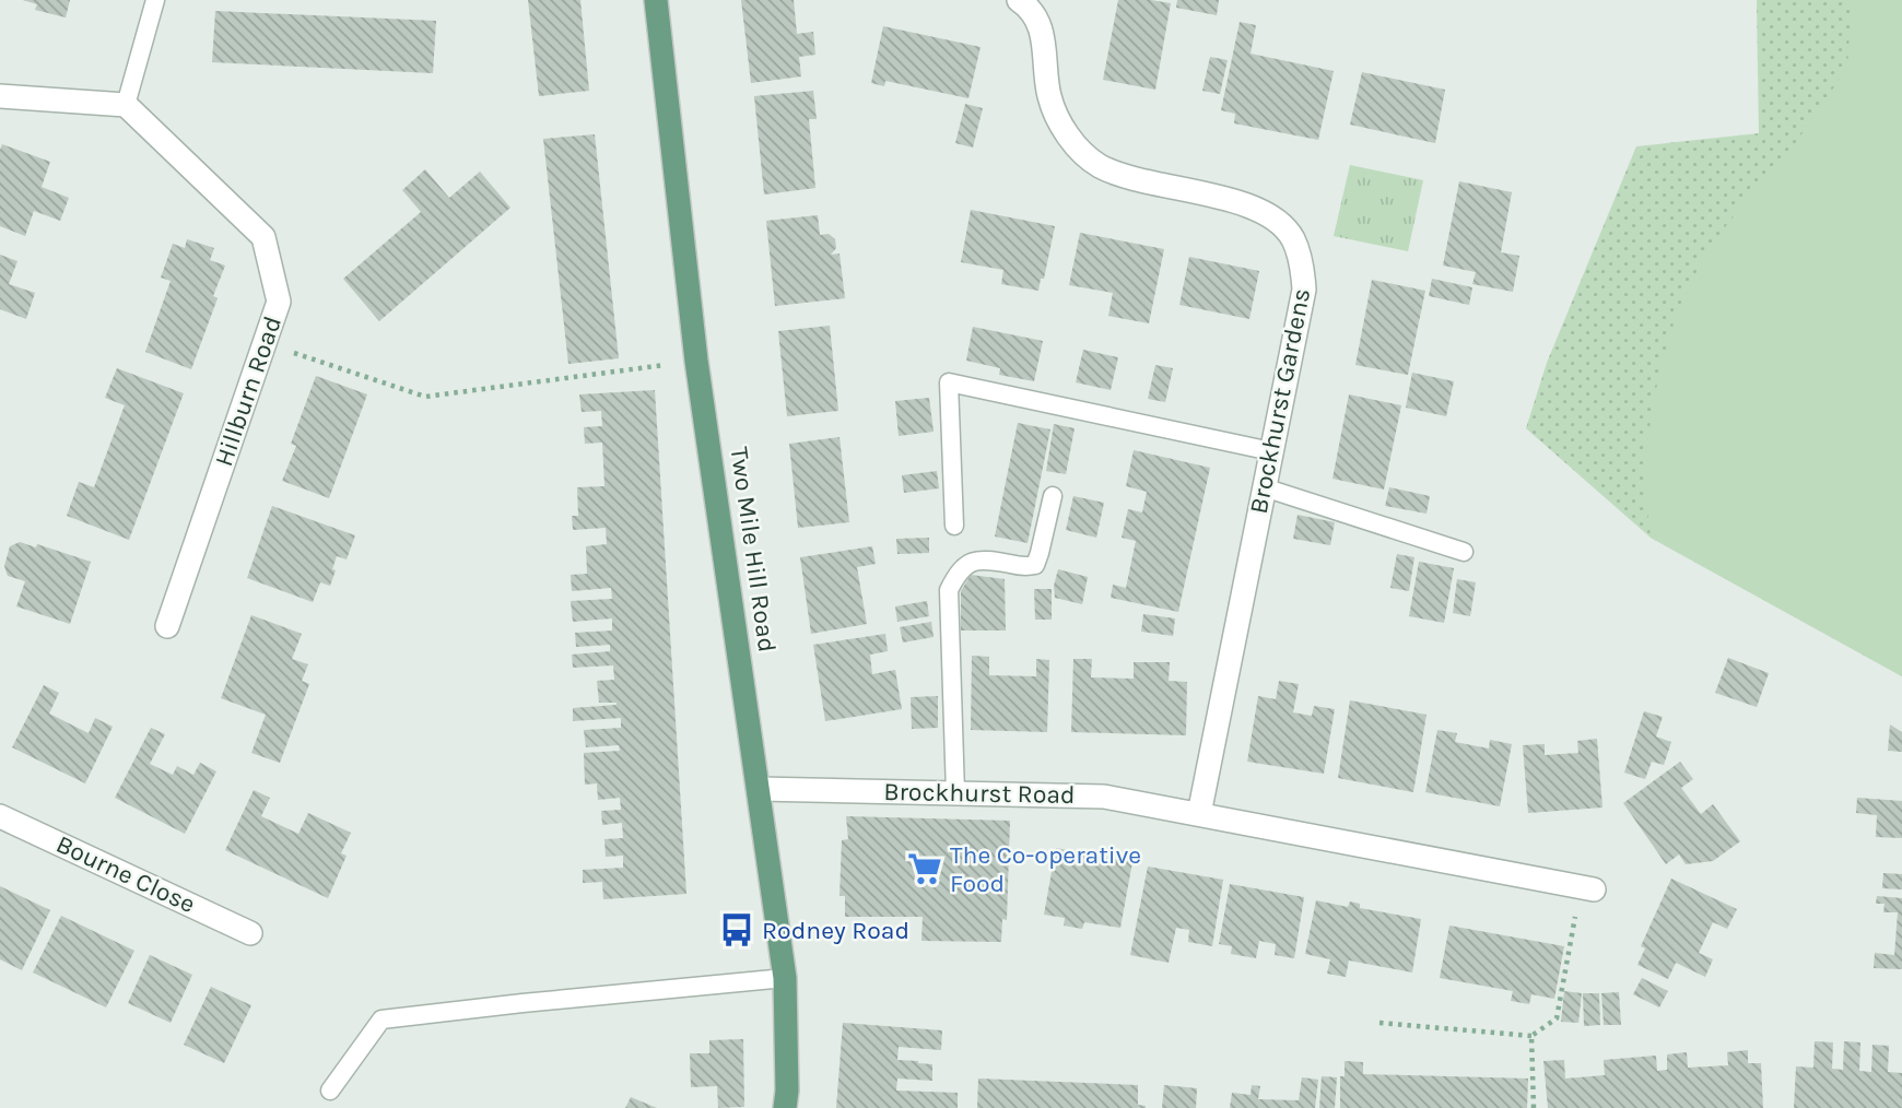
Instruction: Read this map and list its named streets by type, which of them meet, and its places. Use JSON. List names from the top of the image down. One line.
{"streets":{"main road":["Two Mile Hill Road"],"street":["Hillburn Road","Brockhurst Gardens","Brockhurst Road","Bourne Close"]},"crossings":[["Brockhurst Gardens","Brockhurst Road"],["Two Mile Hill Road","Brockhurst Road"]],"places":{"supermarket":["The Co-operative Food"],"bus stop":["Rodney Road"]}}
